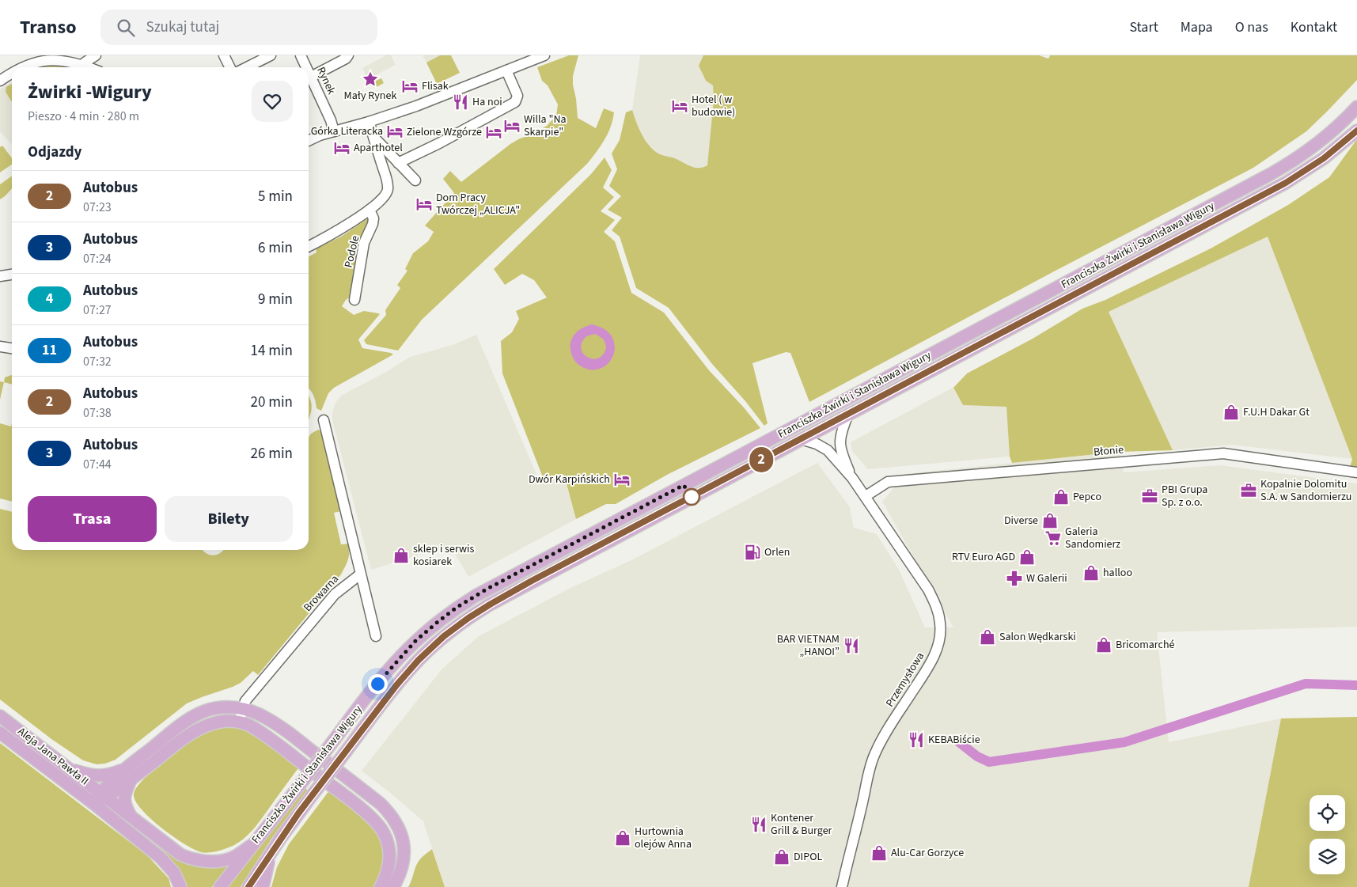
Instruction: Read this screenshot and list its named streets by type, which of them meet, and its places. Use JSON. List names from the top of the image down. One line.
{"streets":{"main road":["Franciszka Żwirki i Stanisława Wigury","Aleja Jana Pawła II"],"street":["Rynek","Podole","Błonie","Browarna","Przemysłowa"]},"crossings":[["Błonie","Przemysłowa"]],"places":{"place":["Mały Rynek"],"hotel":["Flisak","Hotel ( w budowie)","Willa \"Na Skarpie\"","Górka Literacka","Zielone Wzgórze","Aparthotel","Dom Pracy Twórczej „ALICJA\"","Dwór Karpińskich"],"restaurant":["Ha noi","BAR VIETNAM „HANOI”","KEBABiście","Kontener Grill & Burger"],"shop":["F.U.H Dakar Gt","Pepco","Diverse","sklep i serwis kosiarek","RTV Euro AGD","halloo","Salon Wędkarski","Bricomarché","Hurtownia olejów Anna","Alu-Car Gorzyce","DIPOL"],"office":["Kopalnie Dolomitu S.A. w Sandomierzu","PBI Grupa Sp. z o.o."],"supermarket":["Galeria Sandomierz"],"fuel station":["Orlen"],"pharmacy":["W Galerii"]},"lines":["bus line 2"],"page":{"header":"Transo","search":"Szukaj tutaj","nav":["Start","Mapa","O nas","Kontakt"],"on_map":"2","heading":[["Żwirki -Wigury","Pieszo · 4 min · 280 m"],"Odjazdy"],"list":[{"mark":"2","name":"Autobus","note":"07:23","value":"5 min"},{"mark":"3","name":"Autobus","note":"07:24","value":"6 min"},{"mark":"4","name":"Autobus","note":"07:27","value":"9 min"},{"mark":"11","name":"Autobus","note":"07:32","value":"14 min"},{"mark":"2","name":"Autobus","note":"07:38","value":"20 min"},{"mark":"3","name":"Autobus","note":"07:44","value":"26 min"}],"buttons":["Trasa","Bilety"]}}
